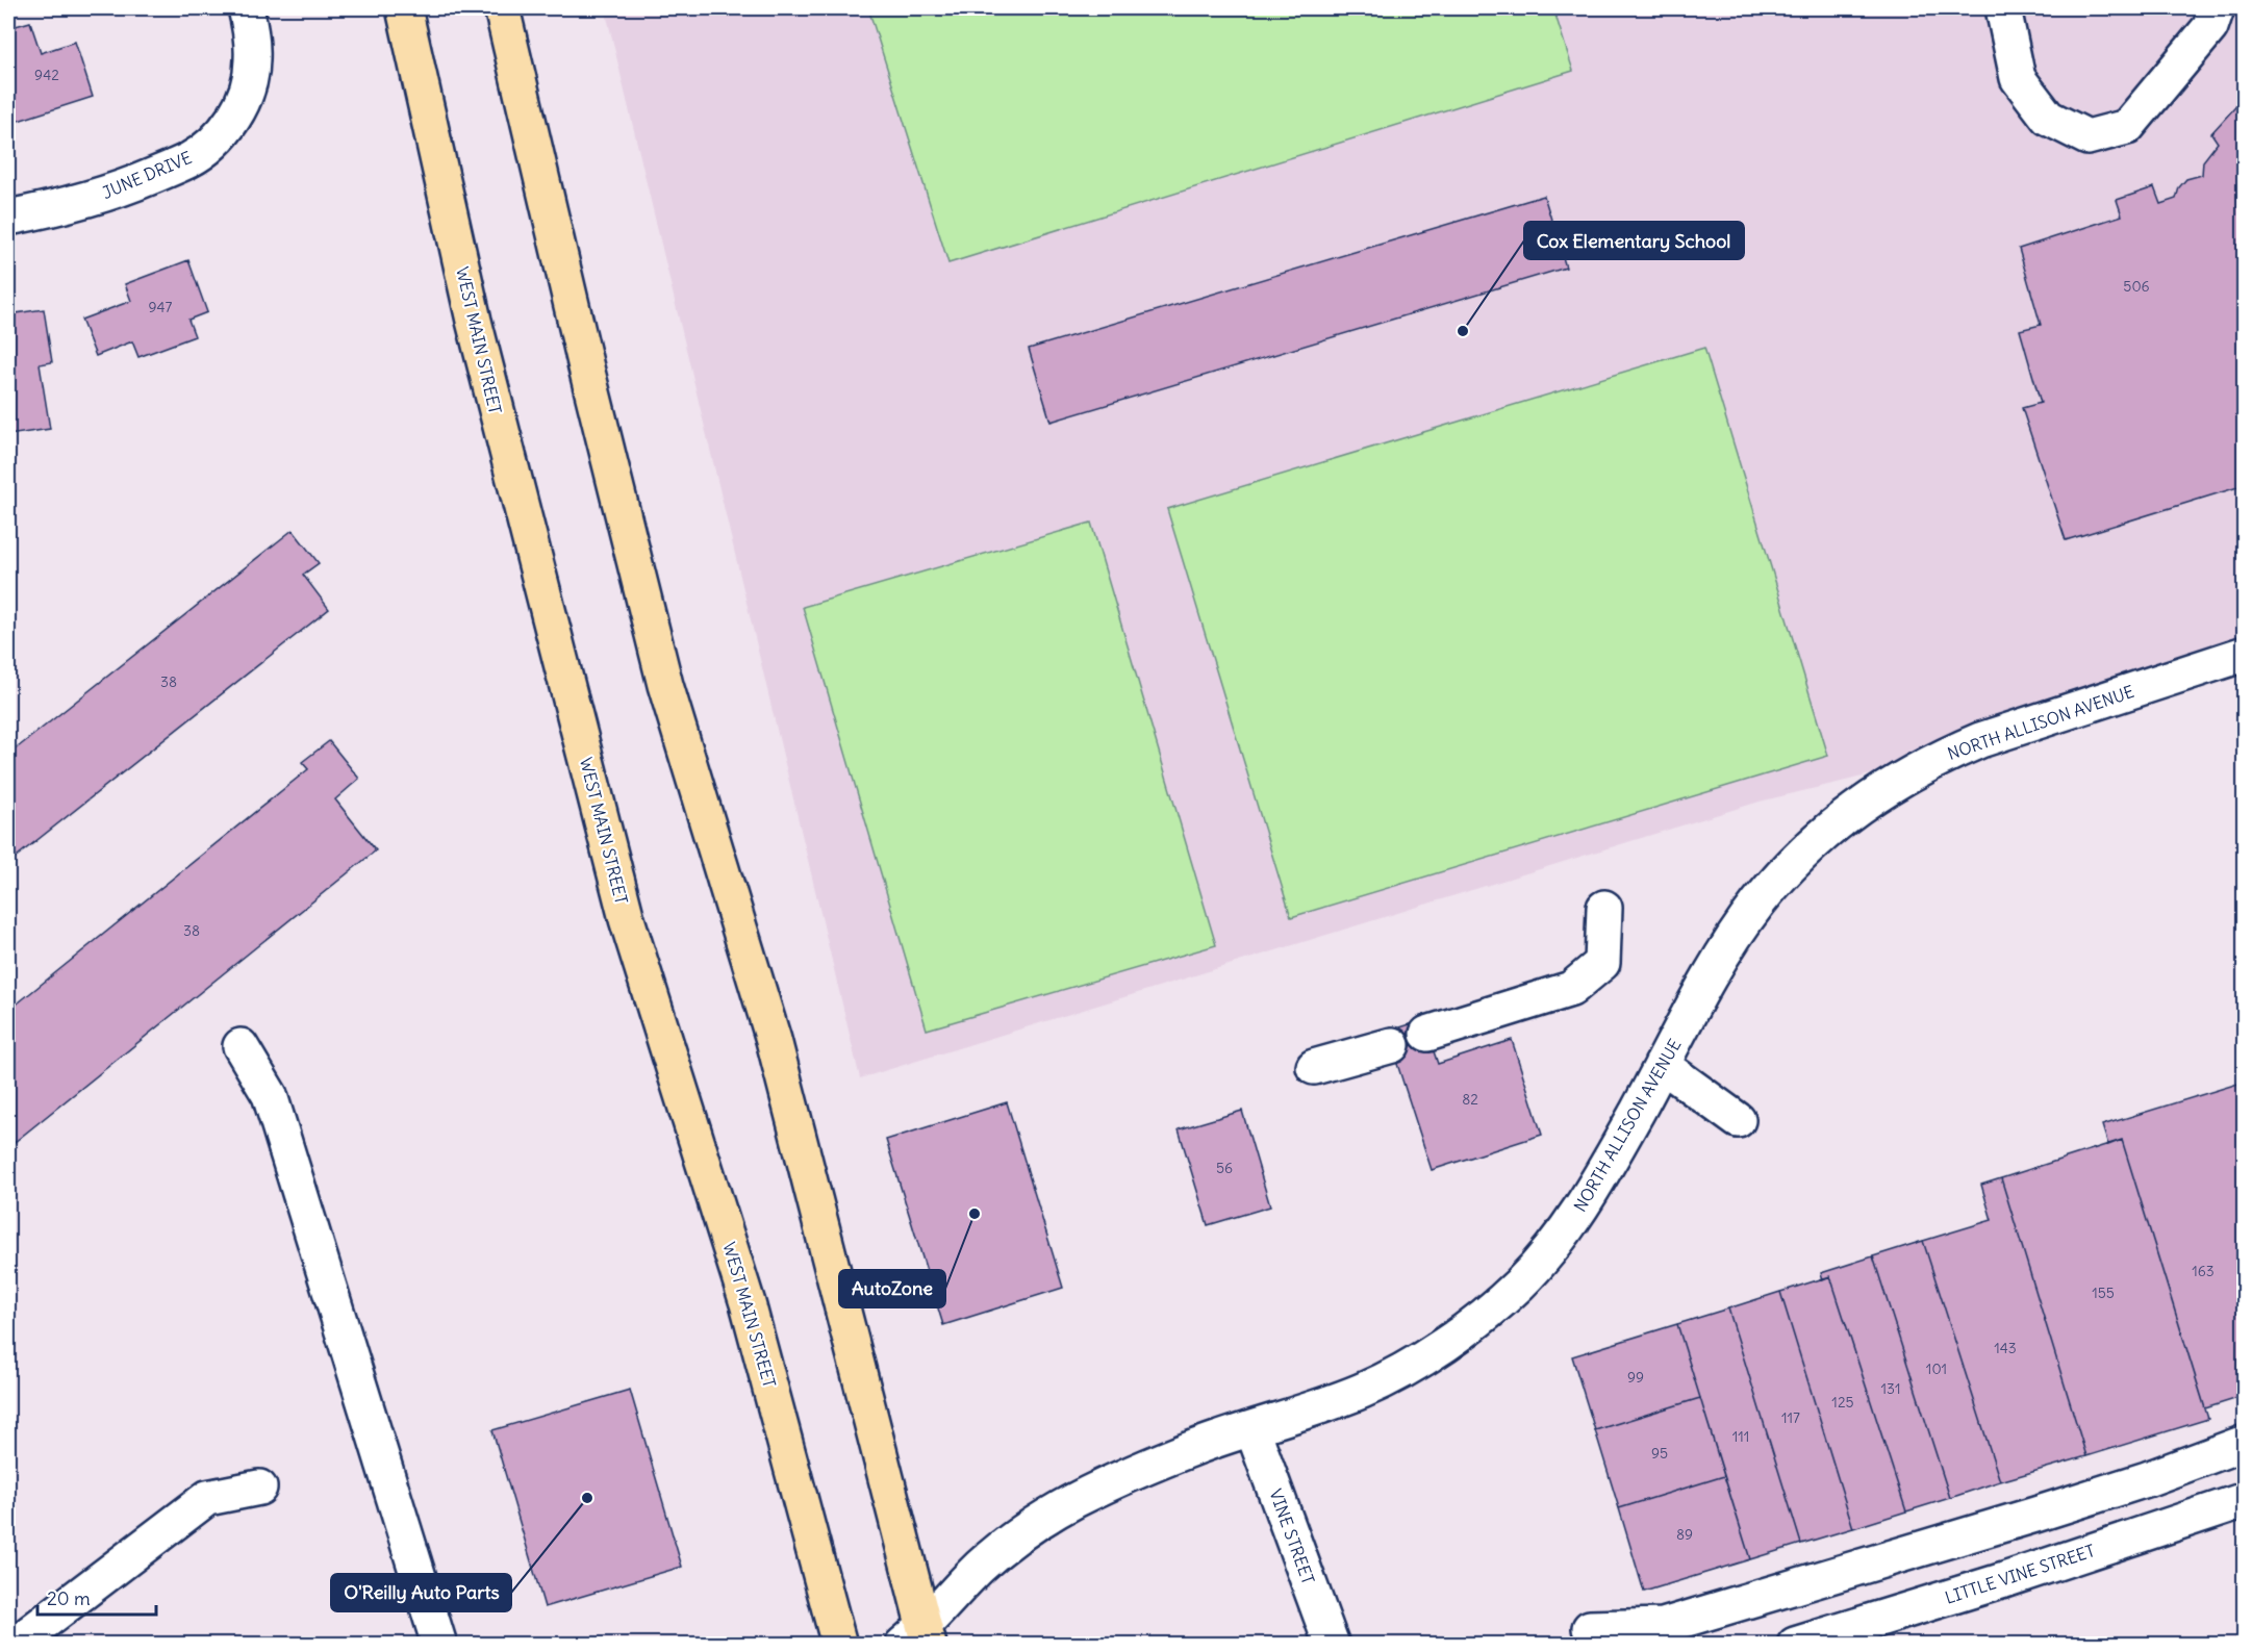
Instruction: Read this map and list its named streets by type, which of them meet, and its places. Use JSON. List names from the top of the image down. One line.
{"streets":{"main road":["WEST MAIN STREET"],"street":["JUNE DRIVE","NORTH ALLISON AVENUE","VINE STREET","LITTLE VINE STREET"]},"crossings":[["NORTH ALLISON AVENUE","VINE STREET"]],"places":["Cox Elementary School","AutoZone","O'Reilly Auto Parts"],"house_numbers":["942","506","947","38","38","82","56","163","155","143","101","99","131","125","117","111","95","89"],"scale_bar":"20 m"}
